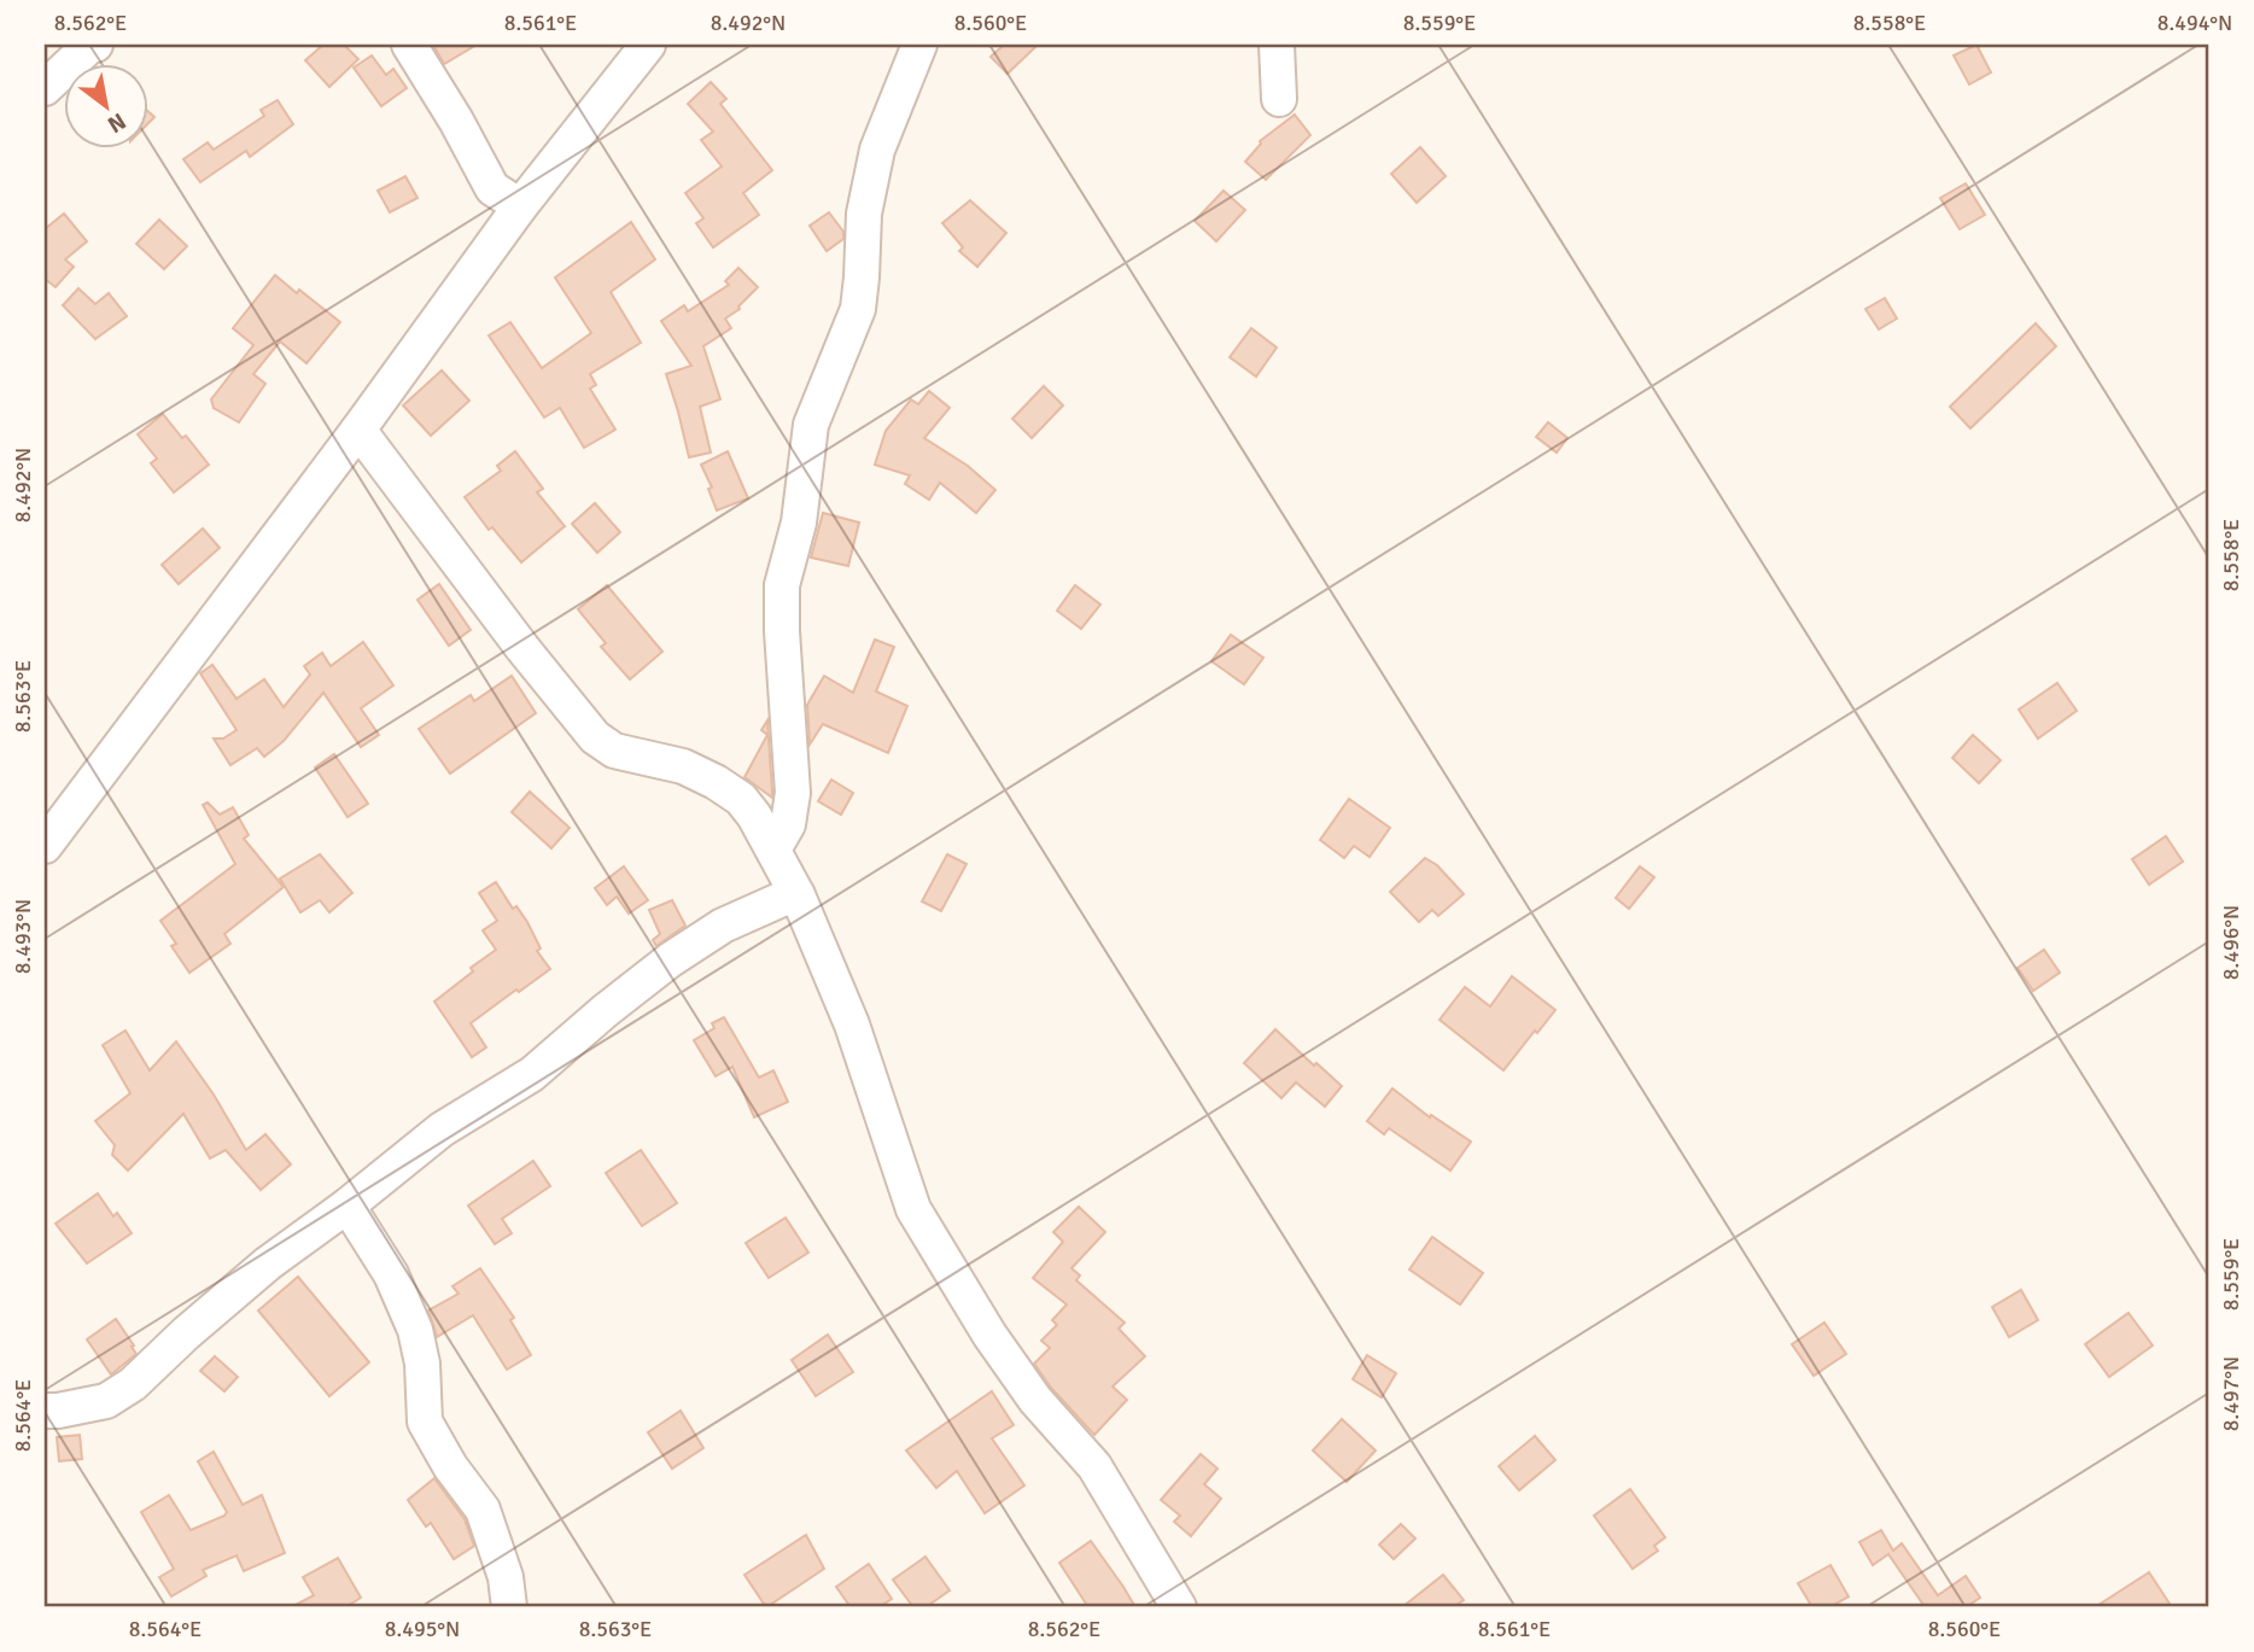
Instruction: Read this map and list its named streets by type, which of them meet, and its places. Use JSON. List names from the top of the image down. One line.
{"north":"bottom right","coordinates":["8.562°E","8.561°E","8.492°N","8.560°E","8.559°E","8.558°E","8.494°N","8.563°E","8.493°N","8.496°N","8.497°N","8.564°E","8.495°N"]}
